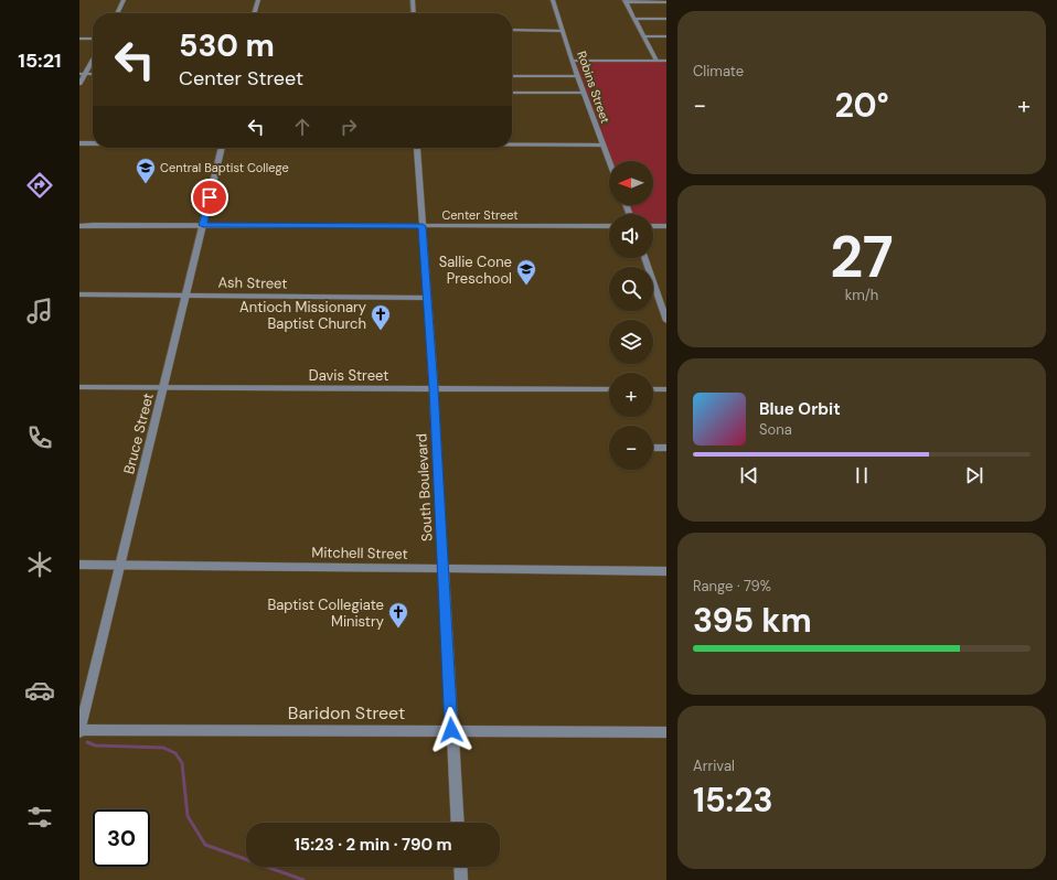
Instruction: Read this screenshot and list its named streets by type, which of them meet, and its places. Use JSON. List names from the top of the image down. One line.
{"streets":{"street":["Robins Street","Center Street","Ash Street","Davis Street","Bruce Street","South Boulevard","Mitchell Street","Baridon Street"]},"crossings":[["Center Street","Bruce Street"],["Center Street","South Boulevard"],["Ash Street","Bruce Street"],["Ash Street","South Boulevard"],["Davis Street","Bruce Street"],["Davis Street","South Boulevard"],["Bruce Street","Mitchell Street"],["Bruce Street","Baridon Street"],["South Boulevard","Mitchell Street"],["South Boulevard","Baridon Street"]],"places":{"school or university":["Central Baptist College","Sallie Cone Preschool"],"church":["Antioch Missionary Baptist Church","Baptist Collegiate Ministry"]},"north":"left","page":{"tabs":"15:21","tile":["Climate",["27","km/h"],["Range · 79%","395 km"],["Arrival","15:23"]],"turn":["530 m","Center Street"],"heat":["−","20°","+"],"map_buttons":["+","−"],"song":["Blue Orbit","Sona"],"limit":"30","trip":"15:23 · 2 min · 790 m"}}
